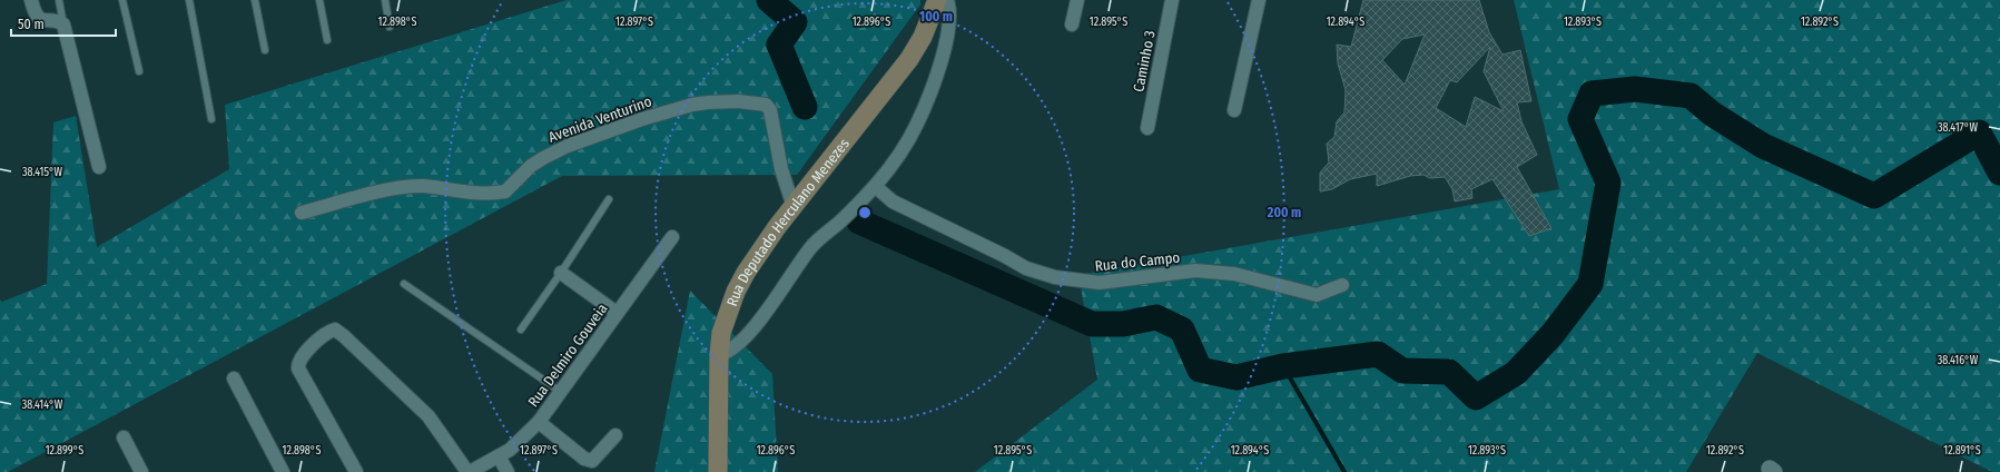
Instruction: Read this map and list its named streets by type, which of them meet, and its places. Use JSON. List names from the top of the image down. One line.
{"streets":{"main road":["Rua Deputado Herculano Menezes"],"street":["Caminho 3","Avenida Venturino","Rua do Campo","Rua Delmiro Gouveia"]},"crossings":[["Avenida Venturino","Rua Deputado Herculano Menezes"]],"scale_bar":"50 m","coordinates":["12.898°S","12.897°S","12.896°S","12.895°S","12.894°S","12.893°S","12.892°S","38.417°W","38.415°W","38.416°W","38.414°W","12.899°S","12.891°S"],"rings":["100 m","200 m"]}
